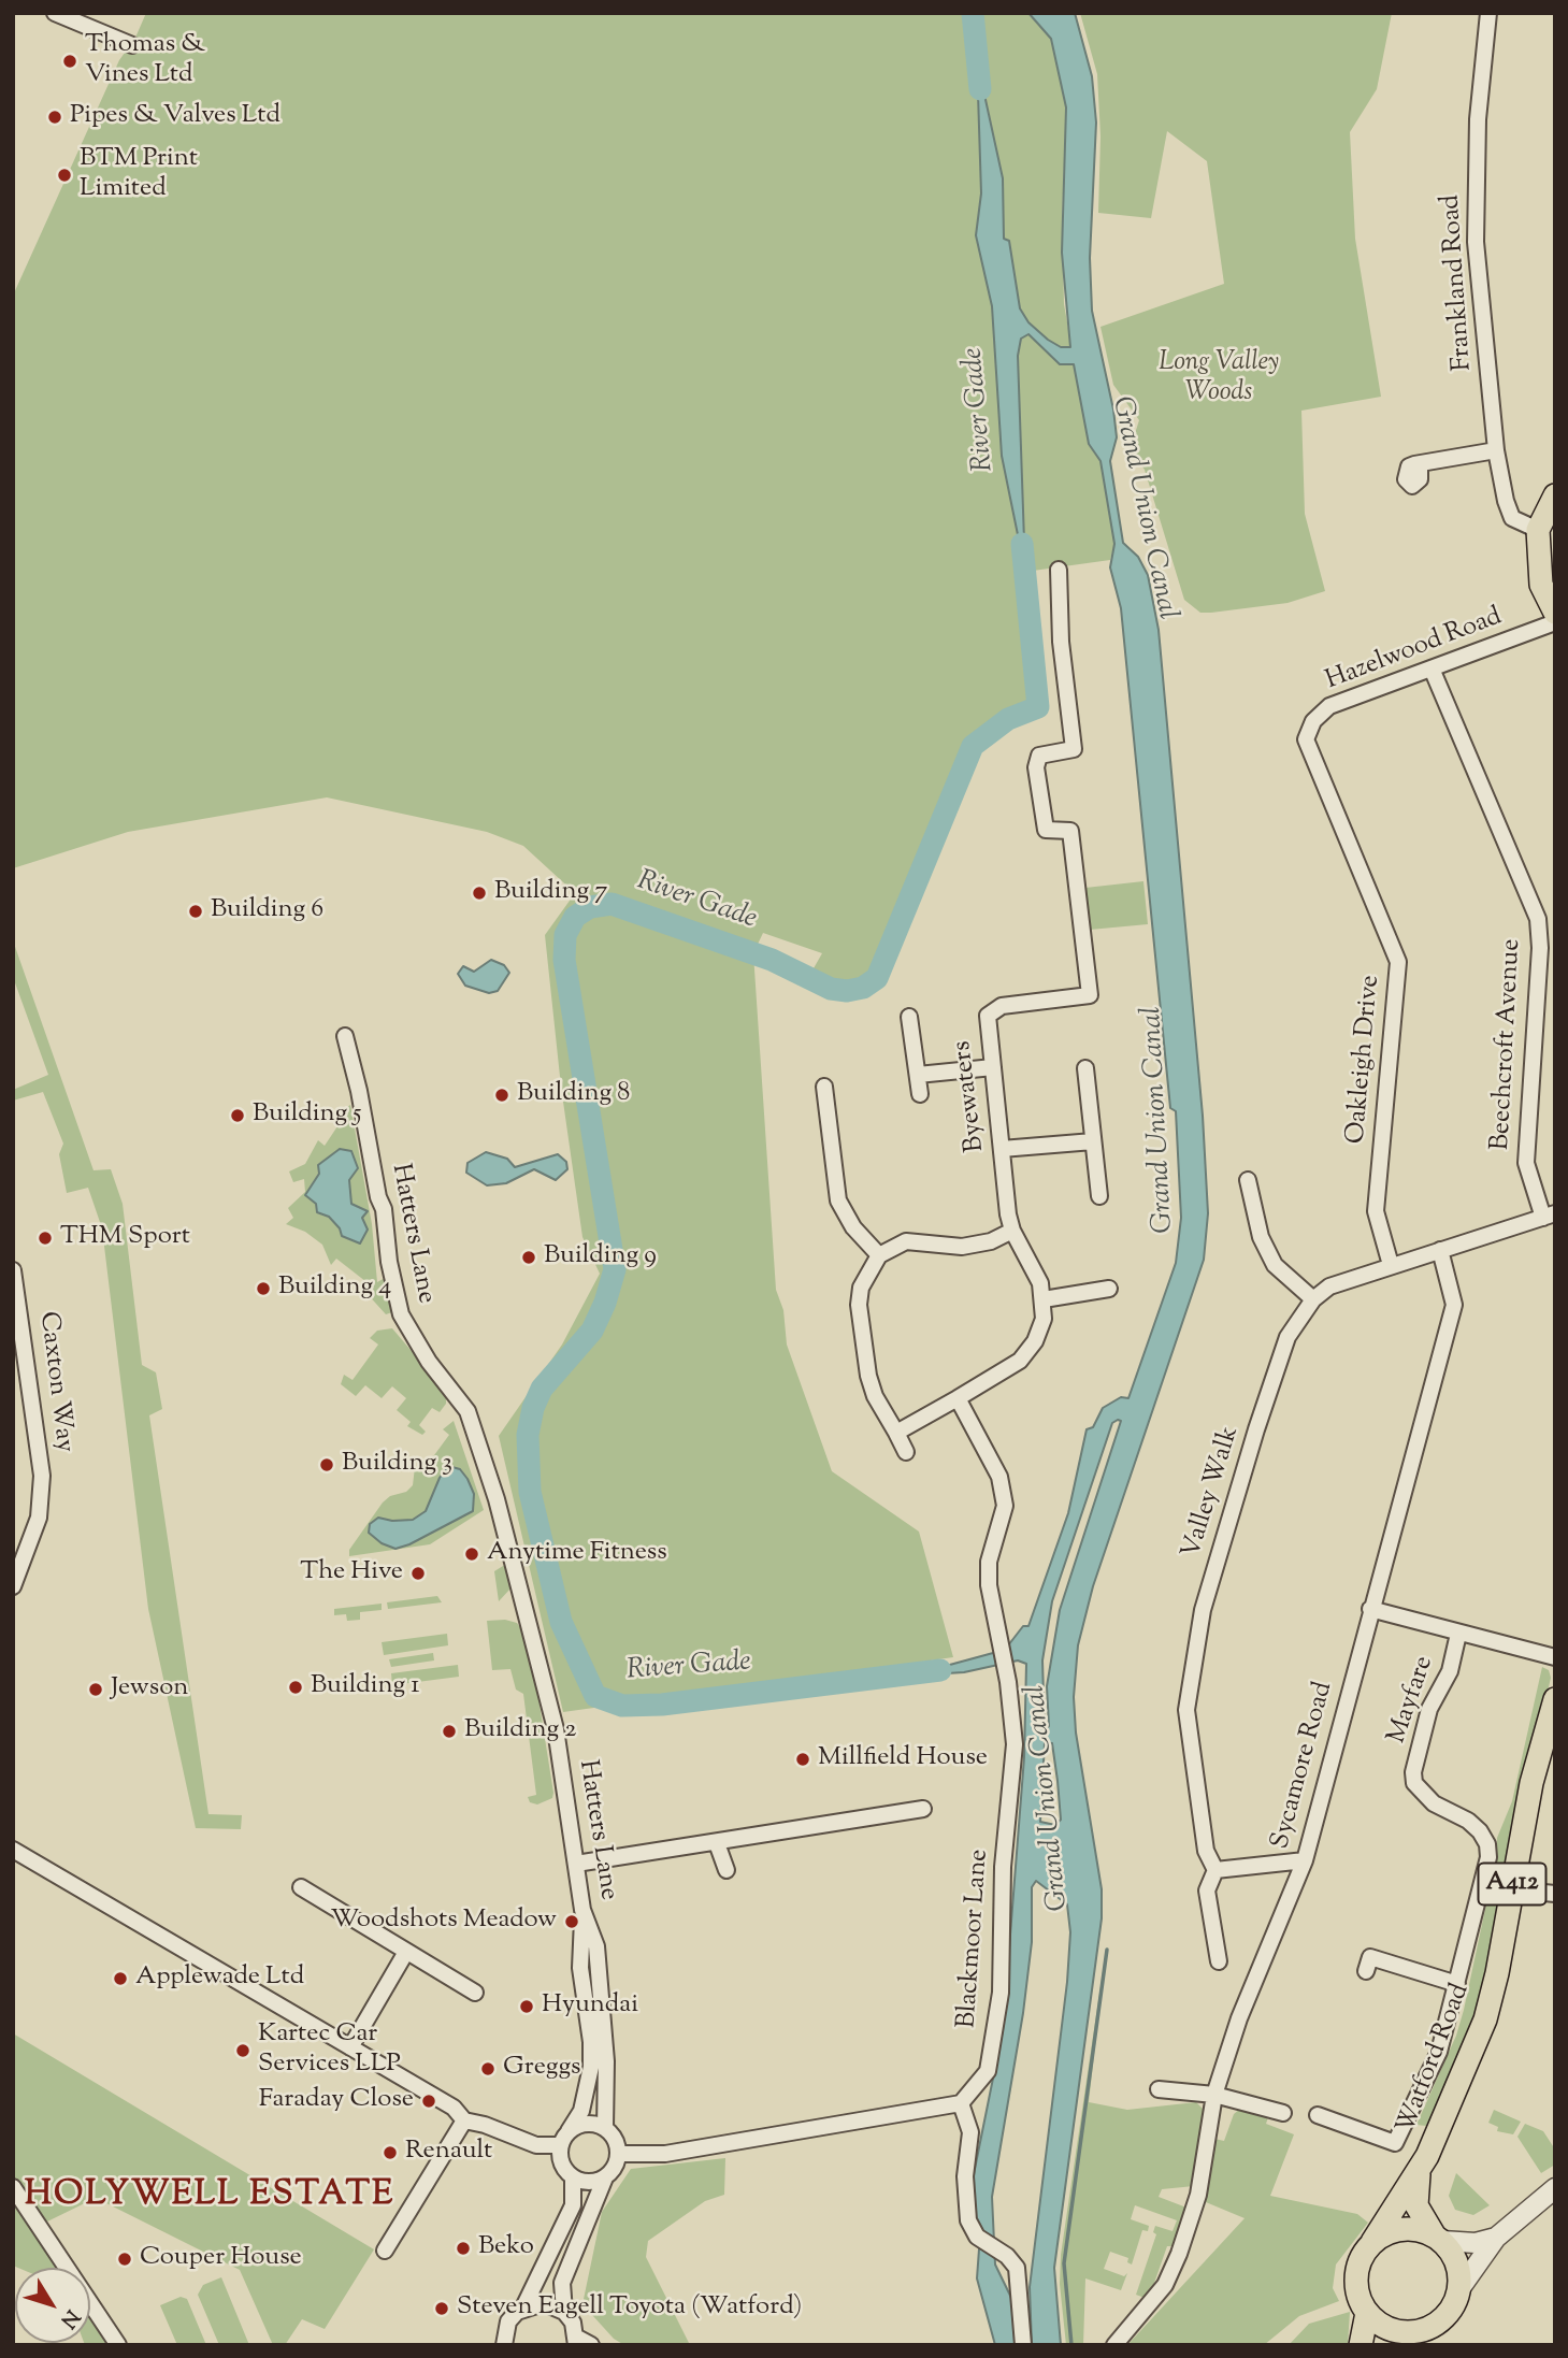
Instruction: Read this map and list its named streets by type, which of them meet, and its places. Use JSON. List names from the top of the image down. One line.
{"streets":{"main road":["A412","Watford Road"],"street":["Frankland Road","Hazelwood Road","Beechcroft Avenue","Oakleigh Drive","Byewaters","Hatters Lane","Caxton Way","Valley Walk","Mayfare","Sycamore Road","Blackmoor Lane"]},"crossings":[["Hazelwood Road","Beechcroft Avenue"],["Hazelwood Road","Oakleigh Drive"],["Beechcroft Avenue","Valley Walk"],["Oakleigh Drive","Valley Walk"],["Valley Walk","Sycamore Road"],["A412","Watford Road"]],"districts":["HOLYWELL ESTATE"],"water":["River Gade","Grand Union Canal"],"parks":["Long Valley Woods"],"places":["Thomas & Vines Ltd","Pipes & Valves Ltd","BTM Print Limited","Building 7","Building 6","Building 8","Building 5","THM Sport","Building 9","Building 4","Building 3","Anytime Fitness","The Hive","Building 1","Jewson","Building 2","Millfield House","Woodshots Meadow","Applewade Ltd","Hyundai","Kartec Car Services LLP","Greggs","Faraday Close","Renault","Beko","Couper House","Steven Eagell Toyota (Watford)"],"north":"bottom right"}
